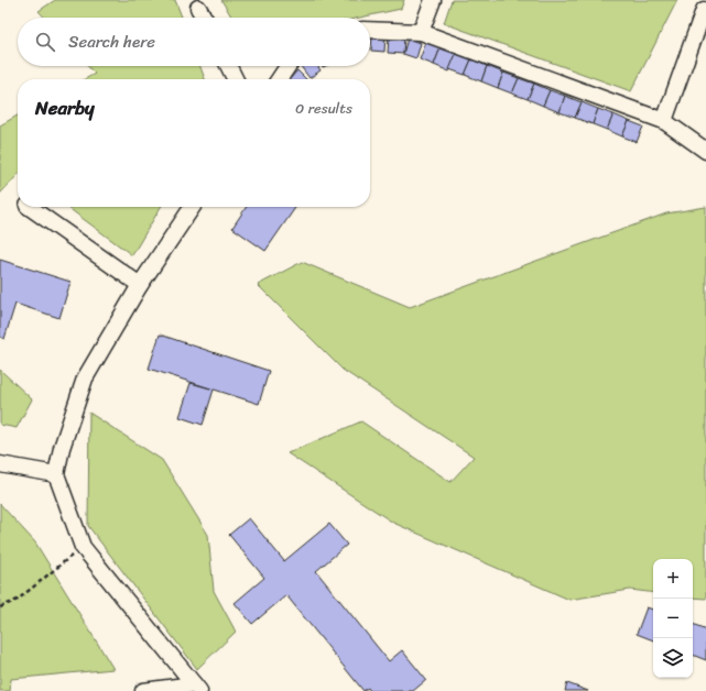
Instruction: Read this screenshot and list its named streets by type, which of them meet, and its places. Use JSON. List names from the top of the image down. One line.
{"page":{"search":"Search here","heading":["Nearby","0 results"],"map_buttons":["+","−"]}}
